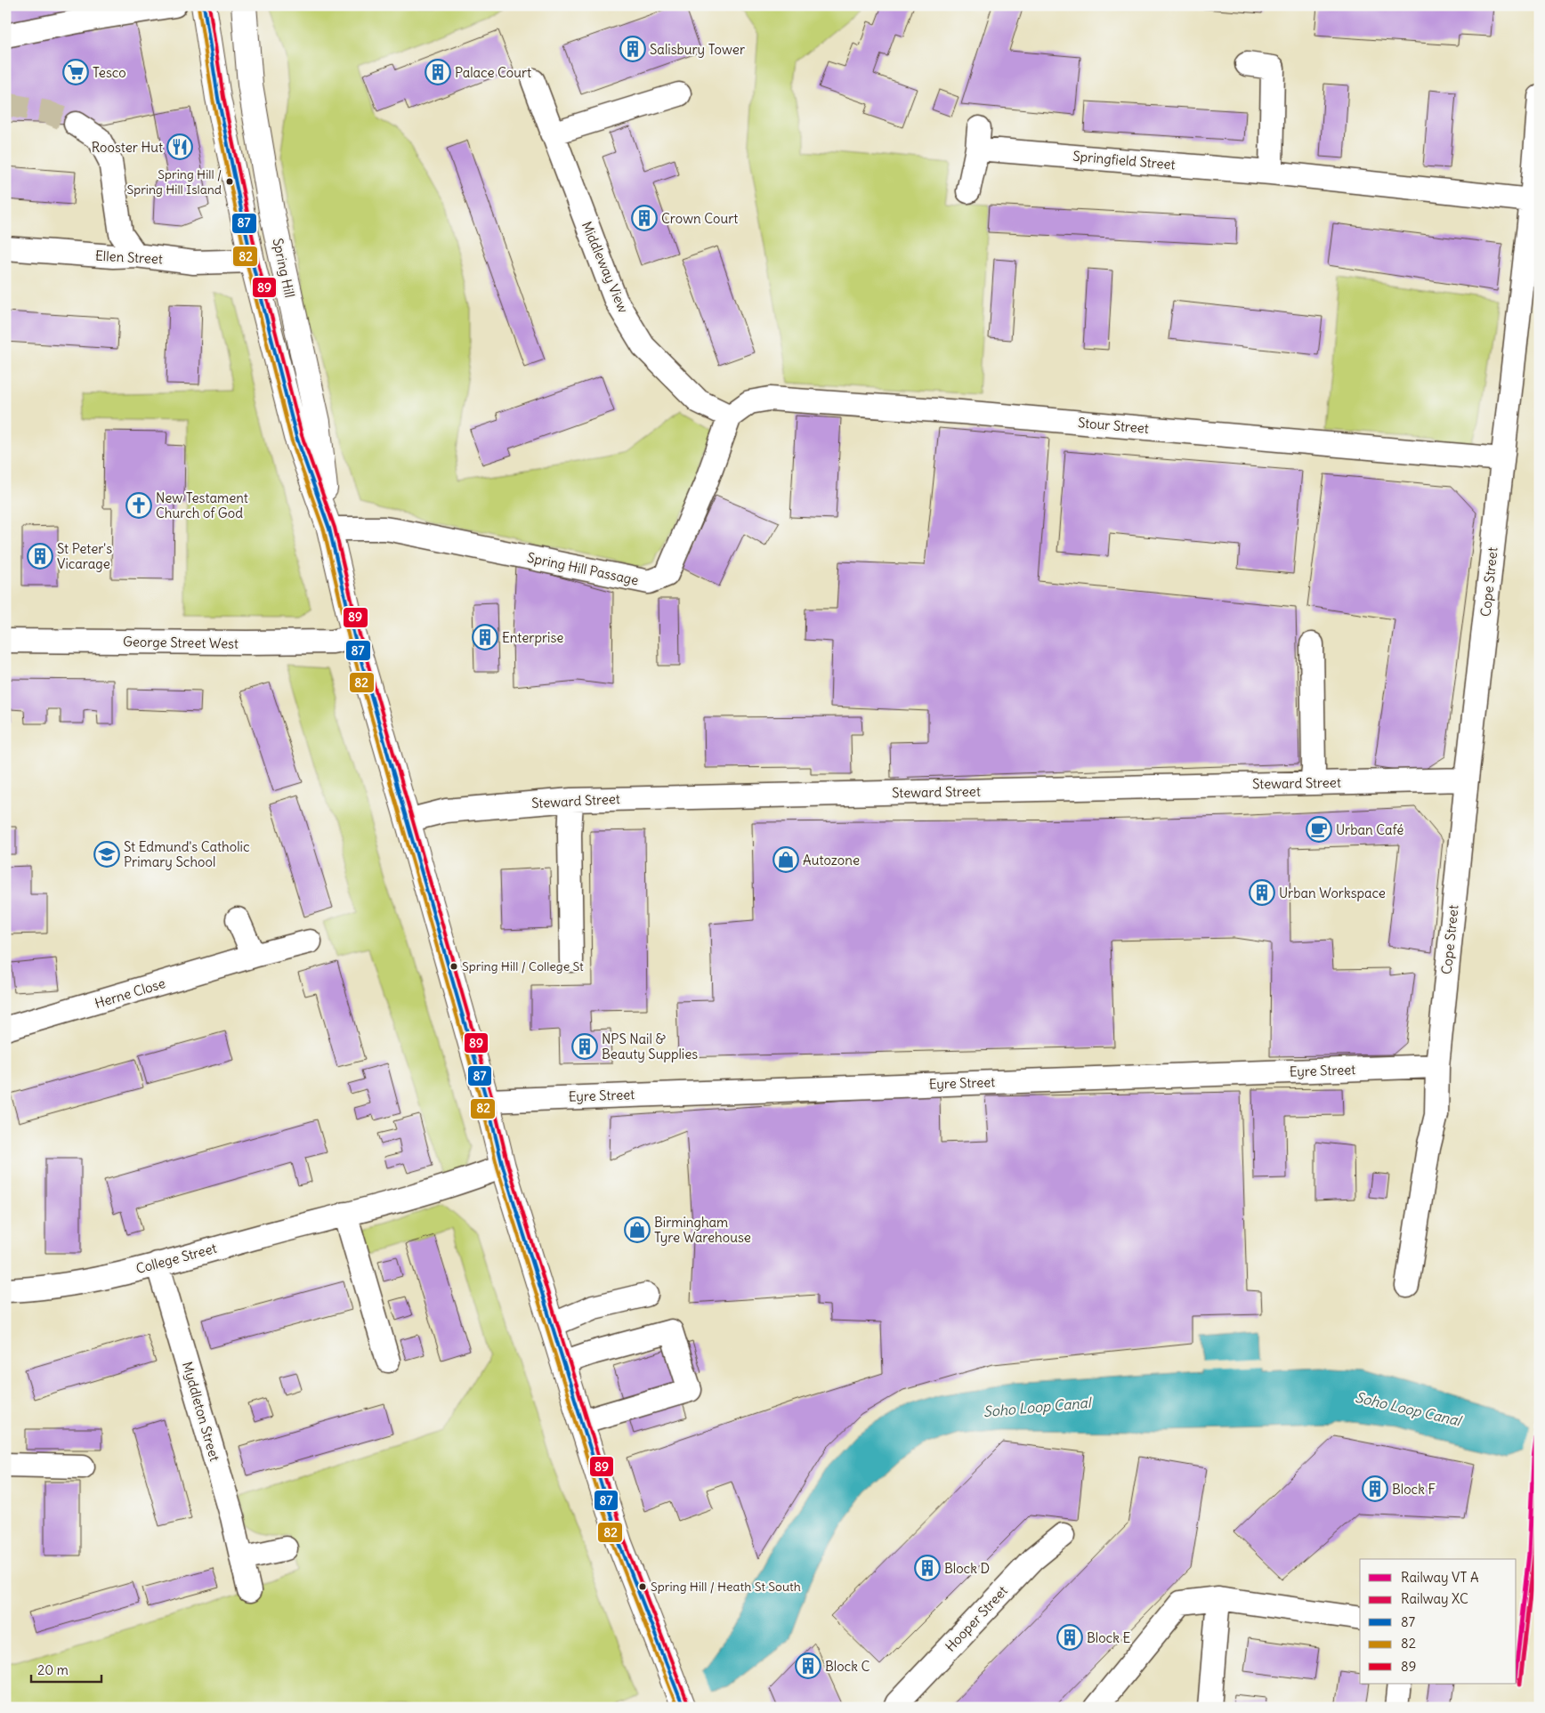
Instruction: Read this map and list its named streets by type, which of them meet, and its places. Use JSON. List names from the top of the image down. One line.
{"streets":{"main road":["Spring Hill"],"street":["Springfield Street","Ellen Street","Middleway View","Stour Street","Spring Hill Passage","Cope Street","George Street West","Steward Street","Herne Close","Eyre Street","College Street","Myddleton Street","Hooper Street"]},"crossings":[["Springfield Street","Cope Street"],["Ellen Street","Spring Hill"],["Middleway View","Stour Street"],["Middleway View","Spring Hill Passage"],["Spring Hill","Spring Hill Passage"],["Spring Hill","George Street West"],["Spring Hill","Steward Street"],["Spring Hill","Eyre Street"],["Spring Hill","College Street"],["Stour Street","Spring Hill Passage"],["Stour Street","Cope Street"],["Cope Street","Steward Street"],["Cope Street","Eyre Street"],["College Street","Myddleton Street"]],"water":["Soho Loop Canal"],"places":{"building":["Salisbury Tower","Palace Court","Crown Court","St Peter's Vicarage","Enterprise","Urban Workspace","NPS Nail & Beauty Supplies","Block F","Block D","Block E","Block C"],"supermarket":["Tesco"],"restaurant":["Rooster Hut"],"other":["Spring Hill / Spring Hill Island","Spring Hill / College St","Spring Hill / Heath St South"],"church":["New Testament Church of God"],"cafe":["Urban Café"],"school or university":["St Edmund's Catholic Primary School"],"shop":["Autozone","Birmingham Tyre Warehouse"]},"lines":["transit line 87","transit line 89","transit line 82","rail line XC"],"legend":["Railway VT A","Railway XC","87","82","89"],"scale_bar":"20 m"}
